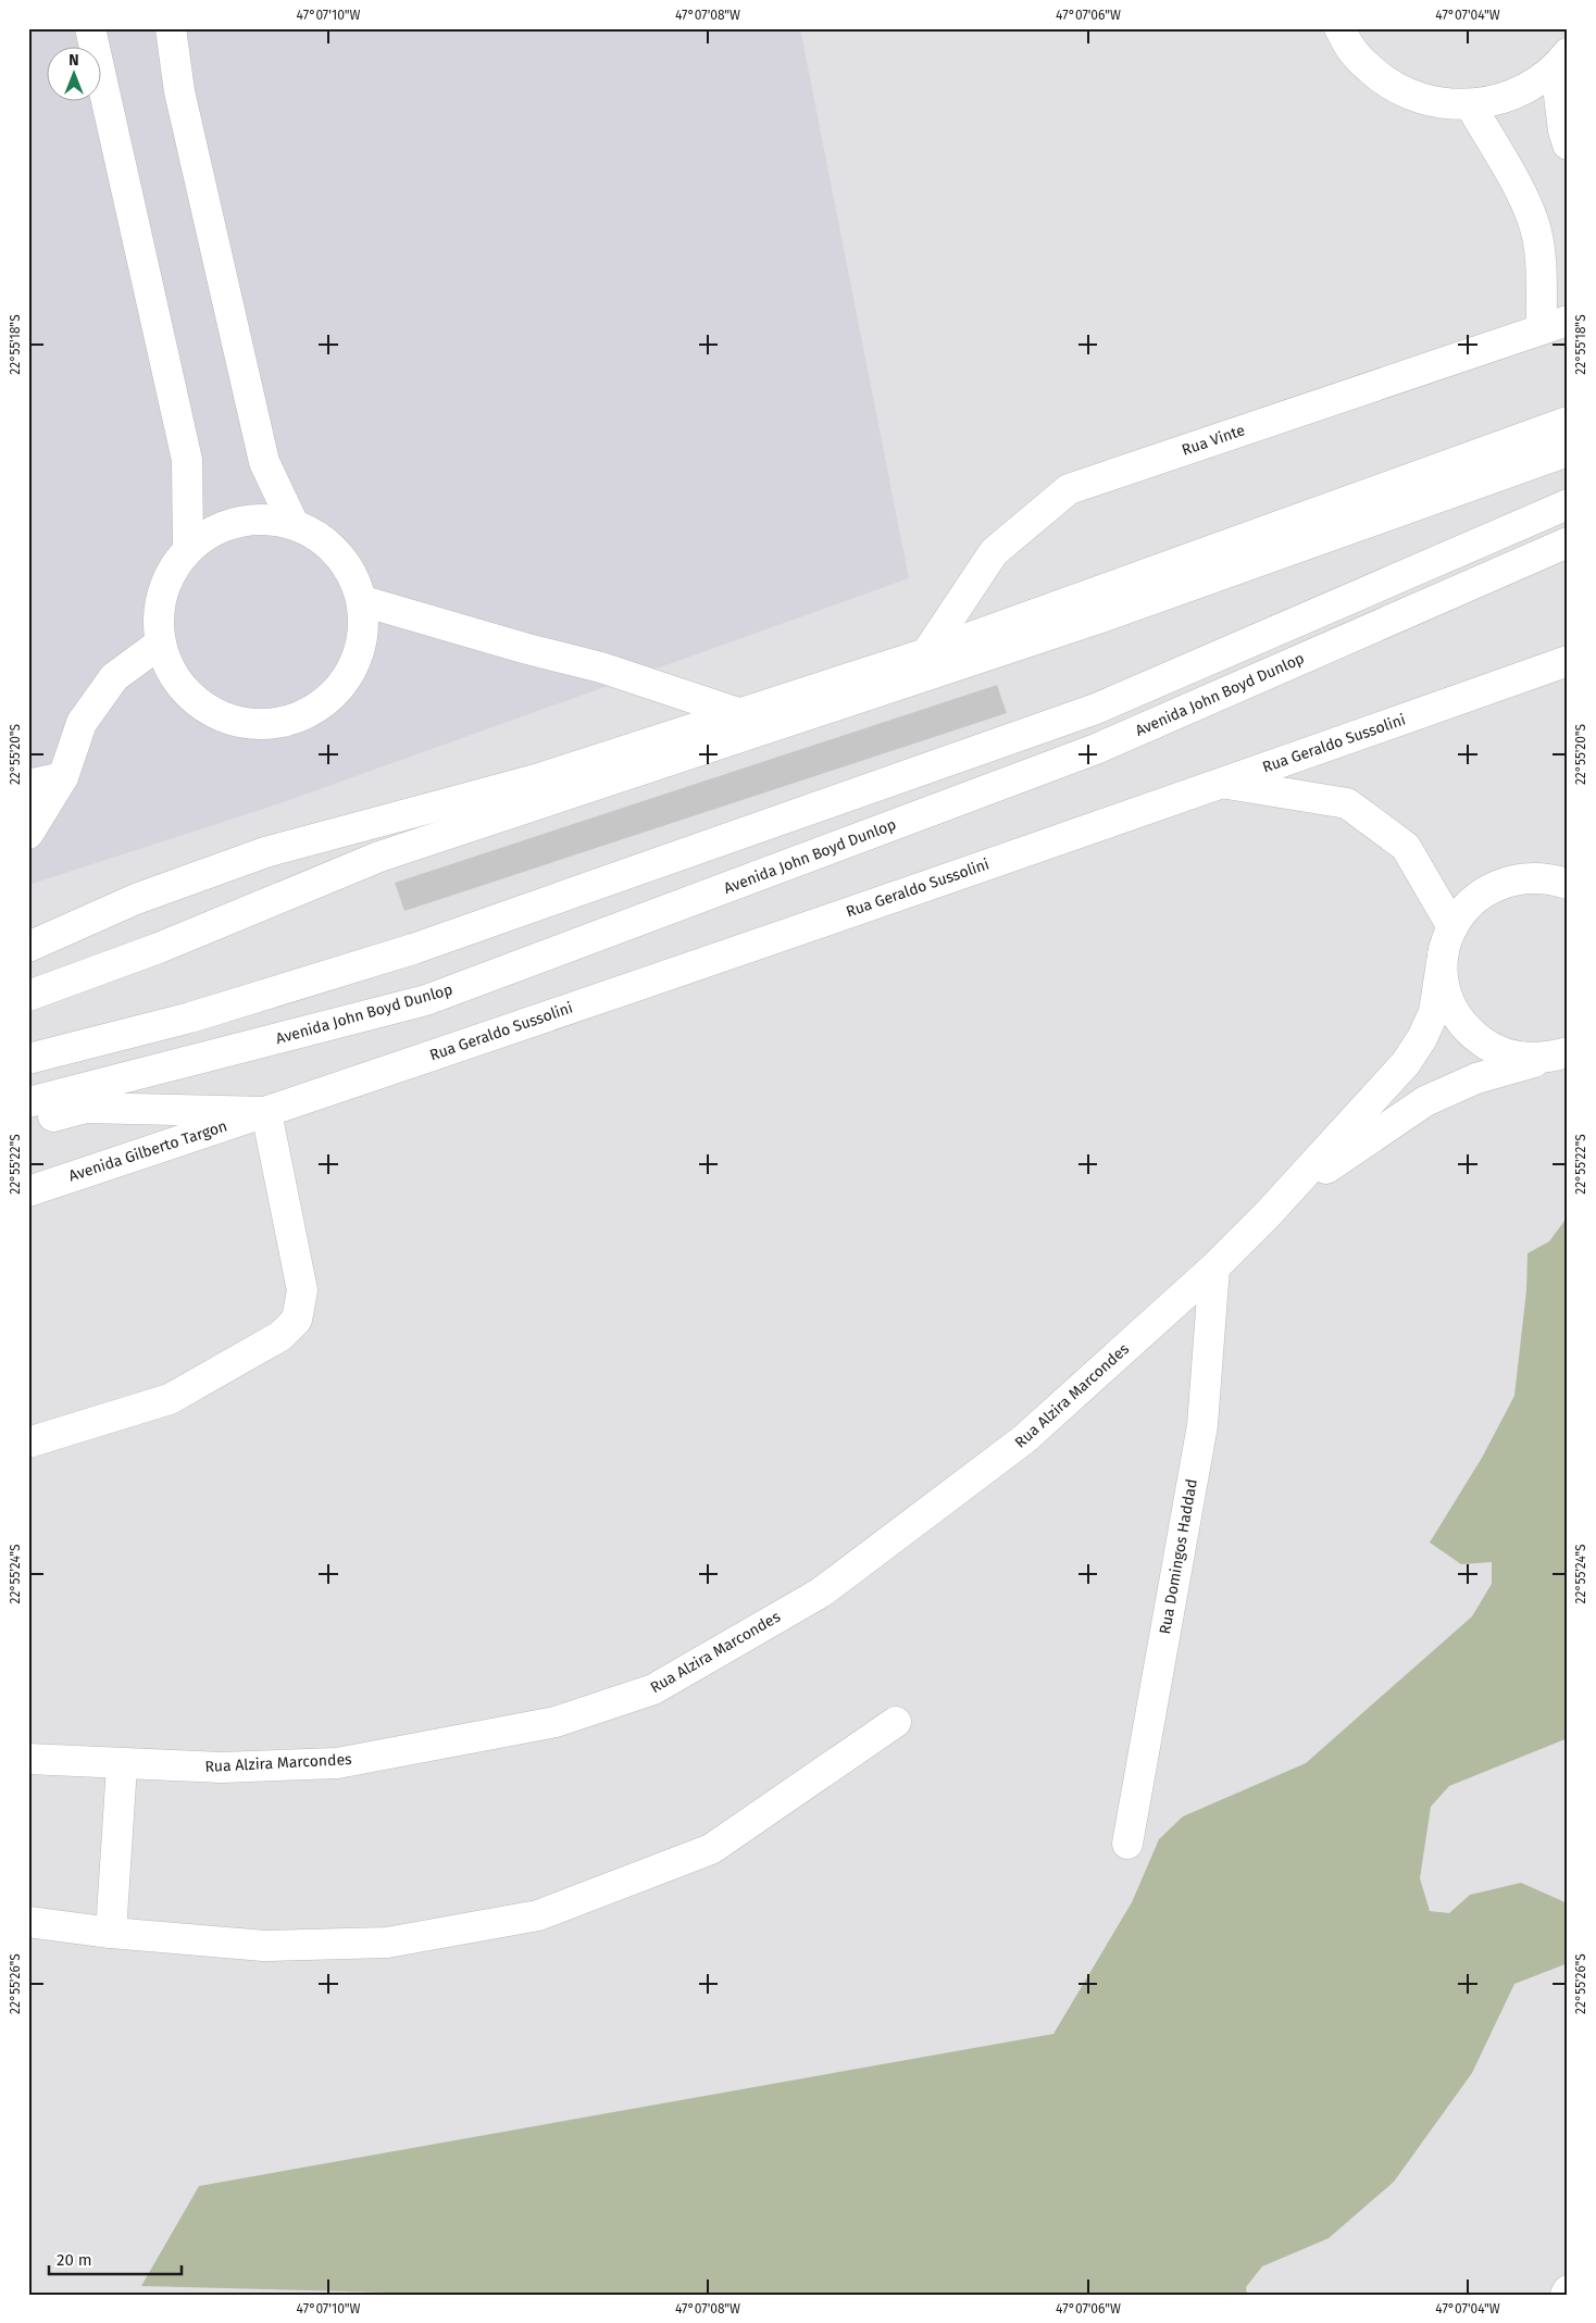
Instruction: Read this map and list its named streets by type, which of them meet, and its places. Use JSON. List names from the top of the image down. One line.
{"streets":{"street":["Rua Vinte","Avenida John Boyd Dunlop","Rua Geraldo Sussolini","Avenida Gilberto Targon","Rua Alzira Marcondes","Rua Domingos Haddad"]},"crossings":[["Rua Geraldo Sussolini","Avenida Gilberto Targon"],["Rua Alzira Marcondes","Rua Domingos Haddad"]],"scale_bar":"20 m","north":"top","coordinates":["47°07'10\"W","47°07'08\"W","47°07'06\"W","47°07'04\"W","22°55'18\"S","22°55'20\"S","22°55'22\"S","22°55'24\"S","22°55'26\"S"]}
